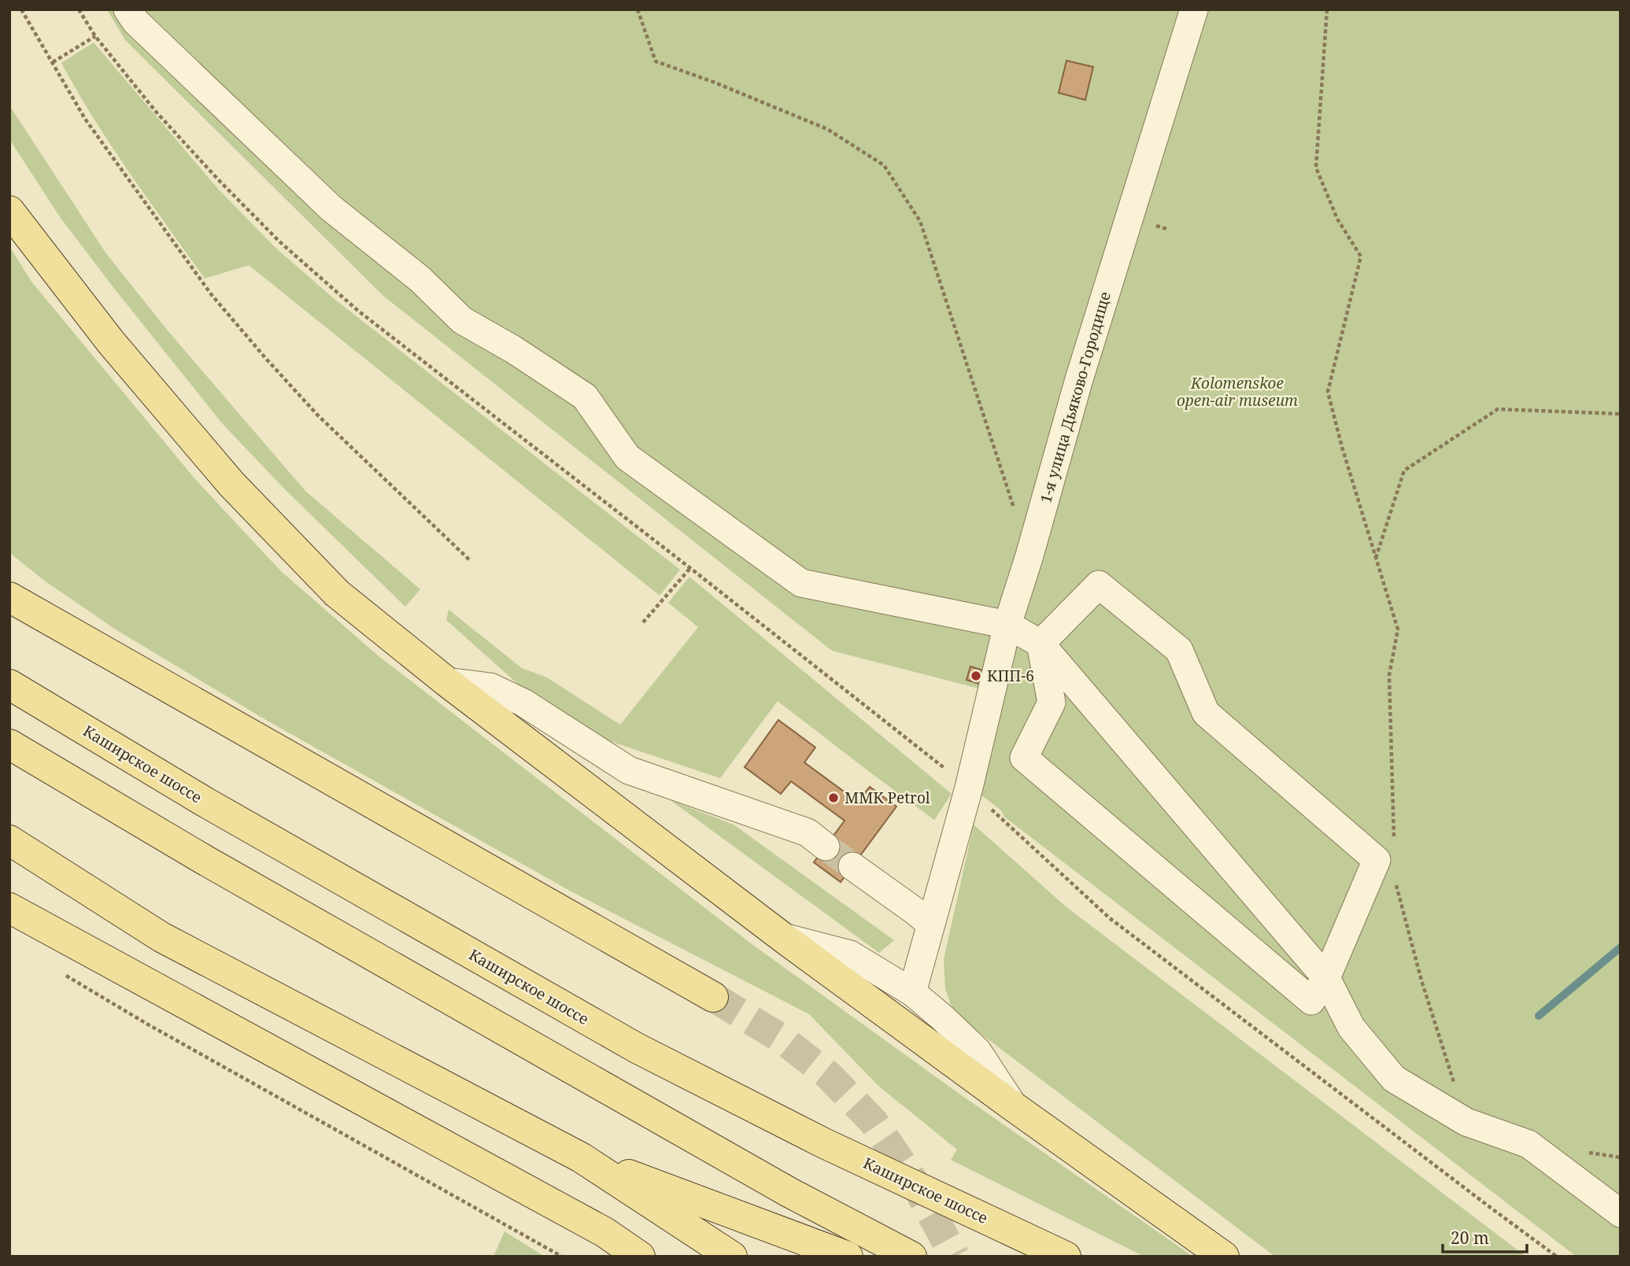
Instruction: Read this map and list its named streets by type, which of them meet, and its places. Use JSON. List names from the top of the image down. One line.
{"streets":{"main road":["Каширское шоссе"],"street":["1-я улица Дьяково-Городище"]},"parks":["Kolomenskoe open-air museum"],"places":["КПП-6","ММК Petrol"],"scale_bar":"20 m"}
